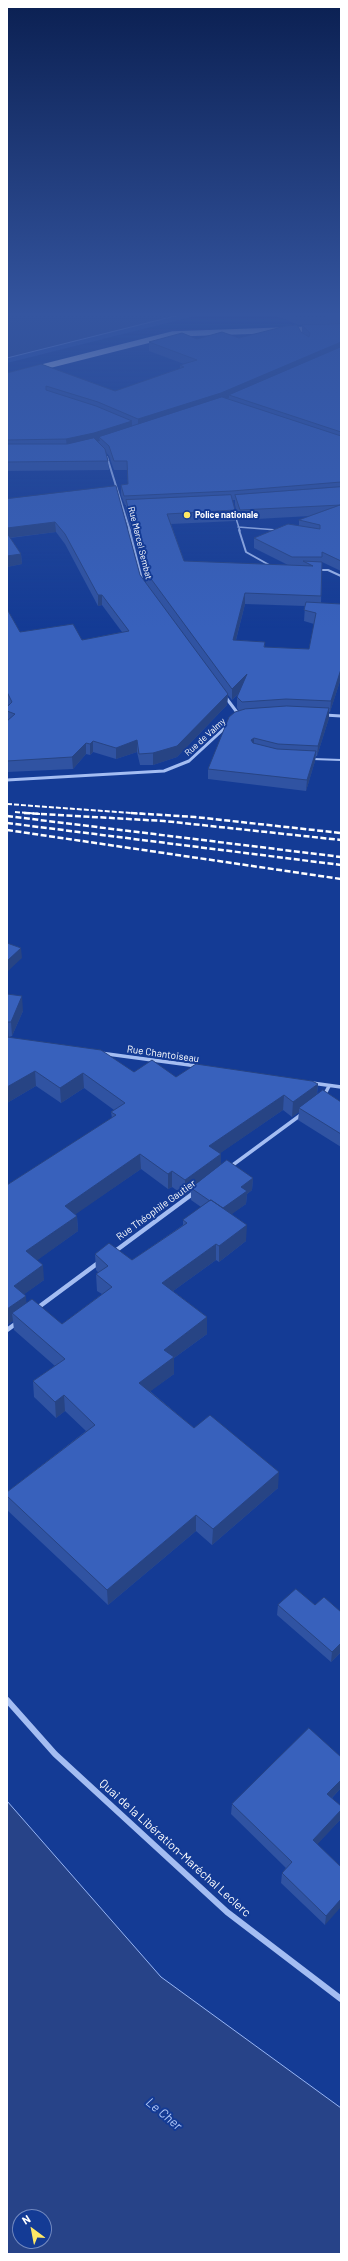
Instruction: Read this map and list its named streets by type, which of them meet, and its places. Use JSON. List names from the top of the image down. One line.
{"streets":{"street":["Rue Marcel Sembat","Rue de Valmy","Rue Chantoiseau","Rue Théophile Gautier","Quai de la Libération-Maréchal Leclerc"]},"water":["Le Cher"],"places":["Police nationale"],"north":"top left"}
